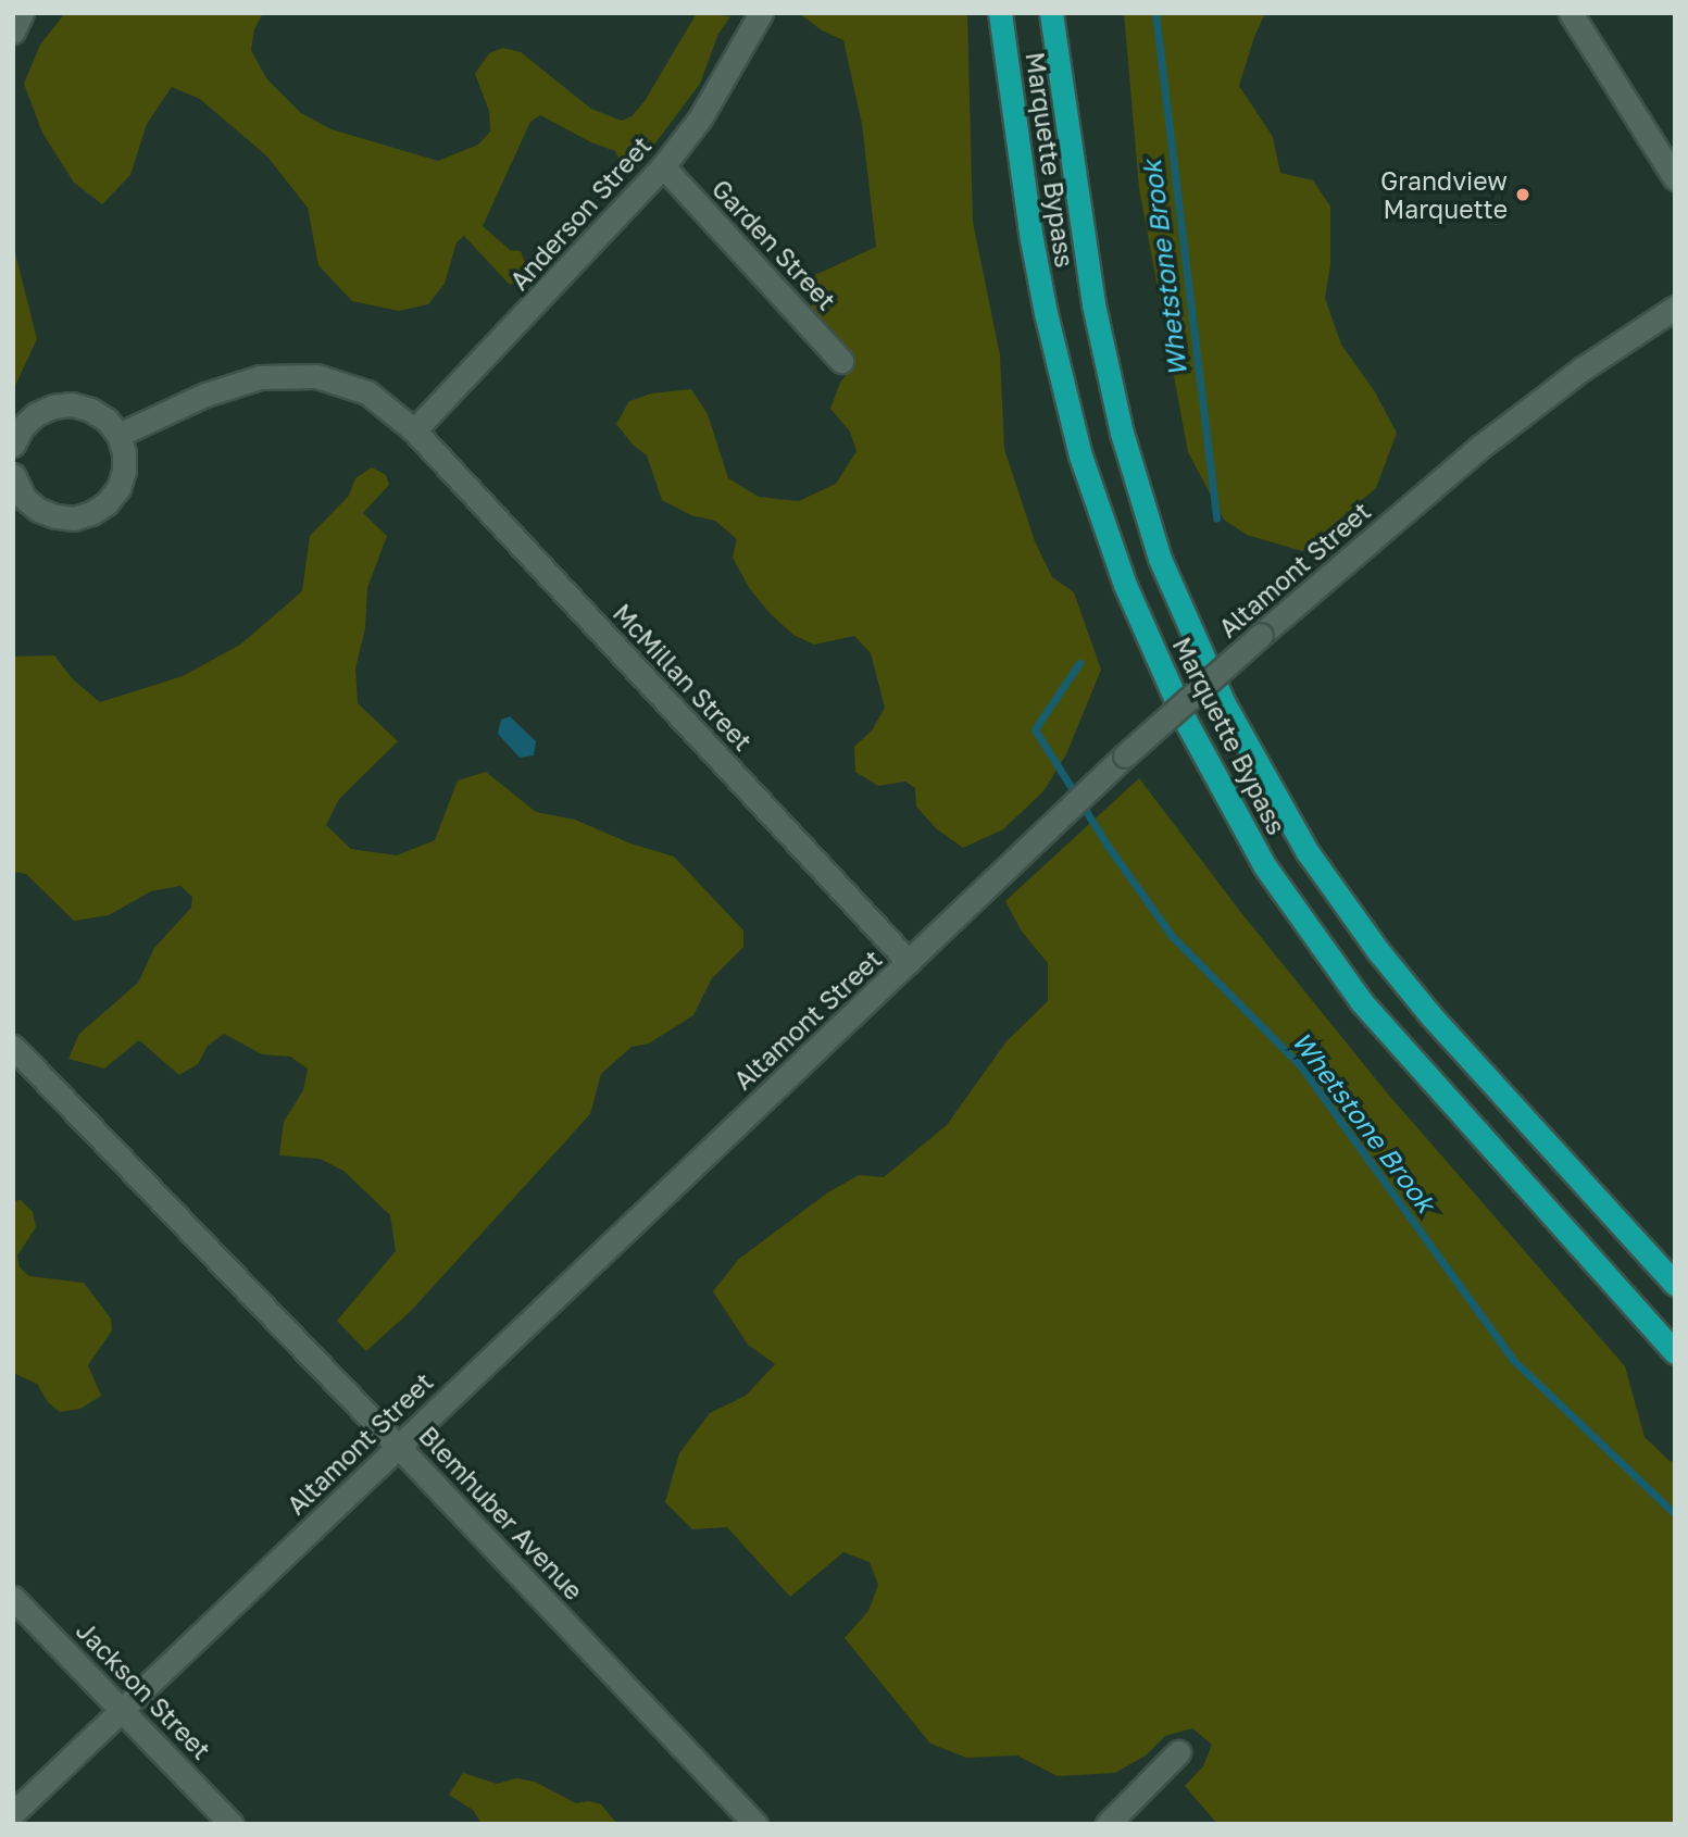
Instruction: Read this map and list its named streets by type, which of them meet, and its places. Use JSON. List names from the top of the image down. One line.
{"streets":{"highway":["Marquette Bypass"],"street":["Anderson Street","Garden Street","Altamont Street","McMillan Street","Blemhuber Avenue","Jackson Street"]},"crossings":[["Anderson Street","Garden Street"],["Anderson Street","McMillan Street"],["Altamont Street","McMillan Street"],["Altamont Street","Blemhuber Avenue"],["Altamont Street","Jackson Street"]],"water":["Whetstone Brook"],"places":["Grandview Marquette"]}
